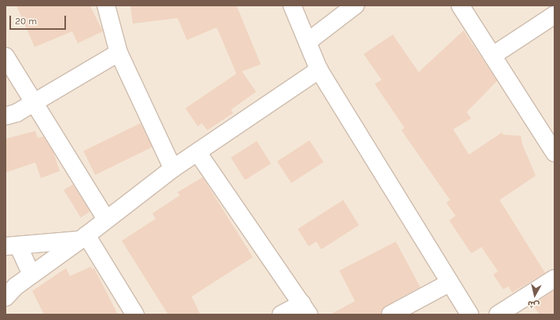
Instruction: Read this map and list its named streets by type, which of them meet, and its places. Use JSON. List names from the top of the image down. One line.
{"scale_bar":"20 m","north":"bottom"}
